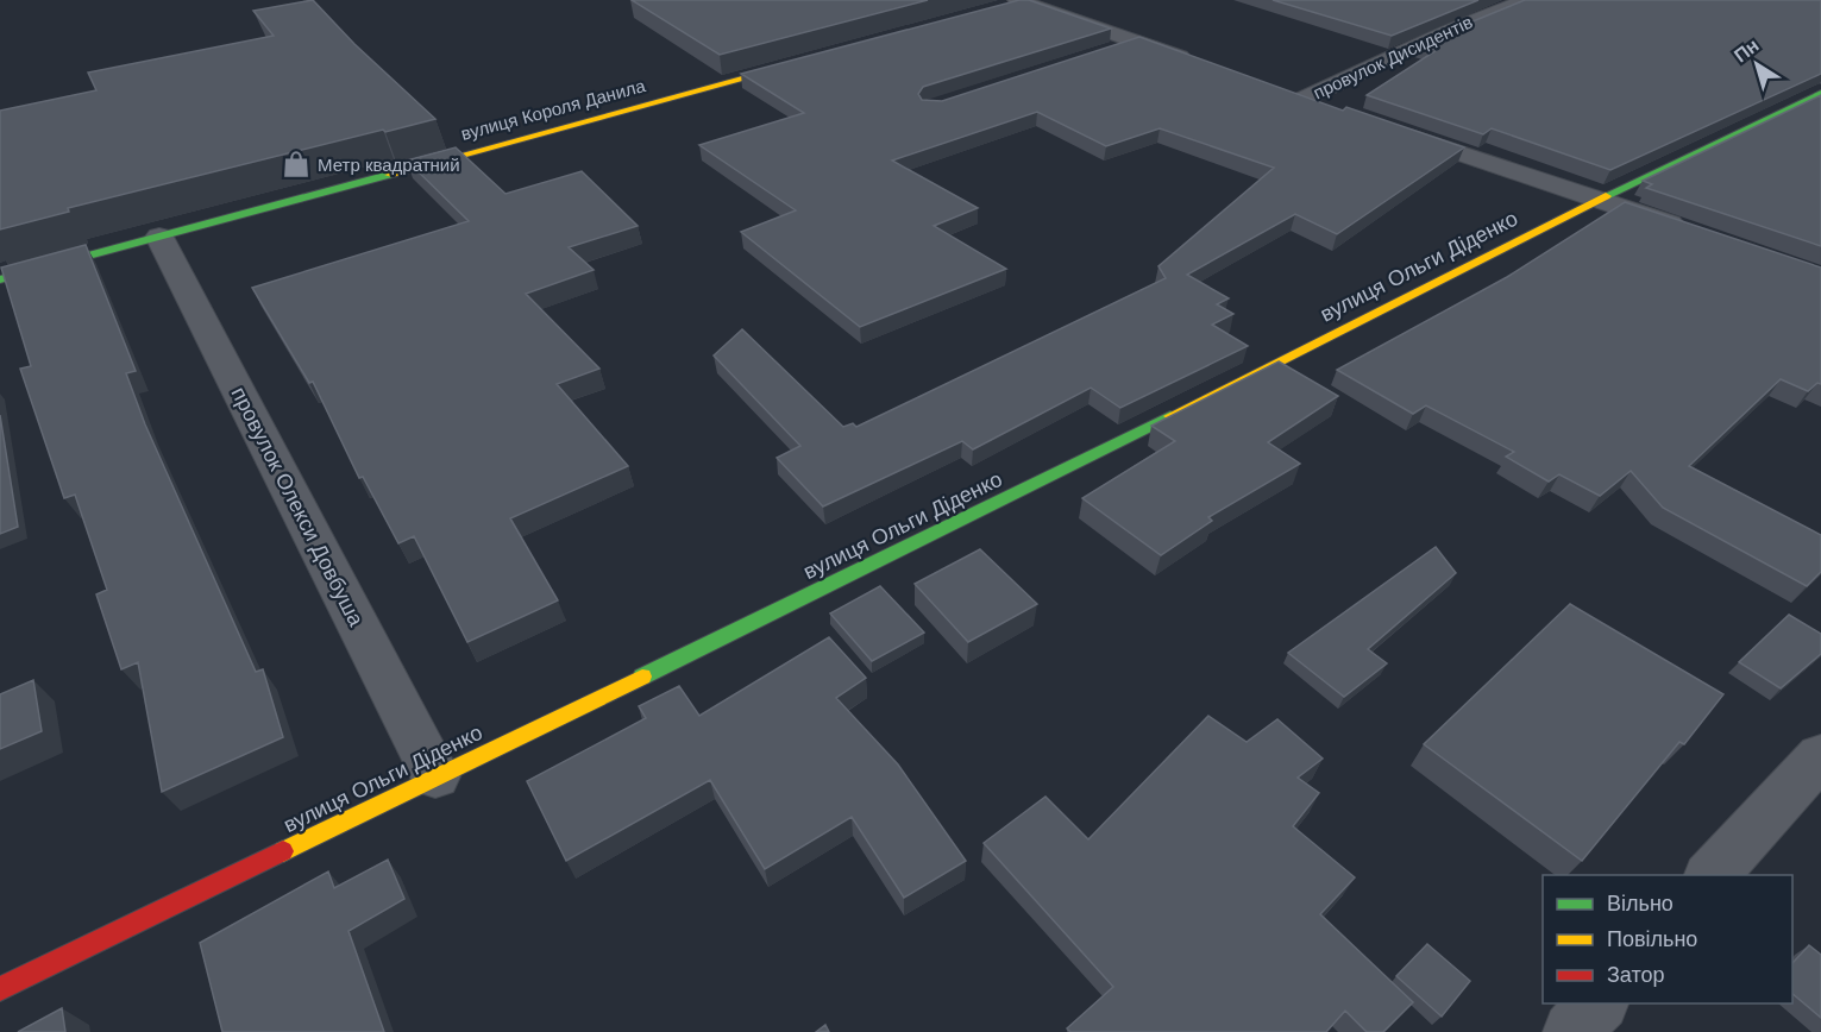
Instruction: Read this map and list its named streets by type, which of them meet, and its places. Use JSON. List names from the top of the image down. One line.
{"streets":{"street":["провулок Дисидентів","вулиця Короля Данила","вулиця Ольги Діденко","провулок Олекси Довбуша"]},"crossings":[["вулиця Короля Данила","провулок Олекси Довбуша"],["вулиця Ольги Діденко","провулок Олекси Довбуша"]],"places":{"shop":["Метр квадратний"]},"legend":["Вільно","Повільно","Затор"],"north":"top left"}
